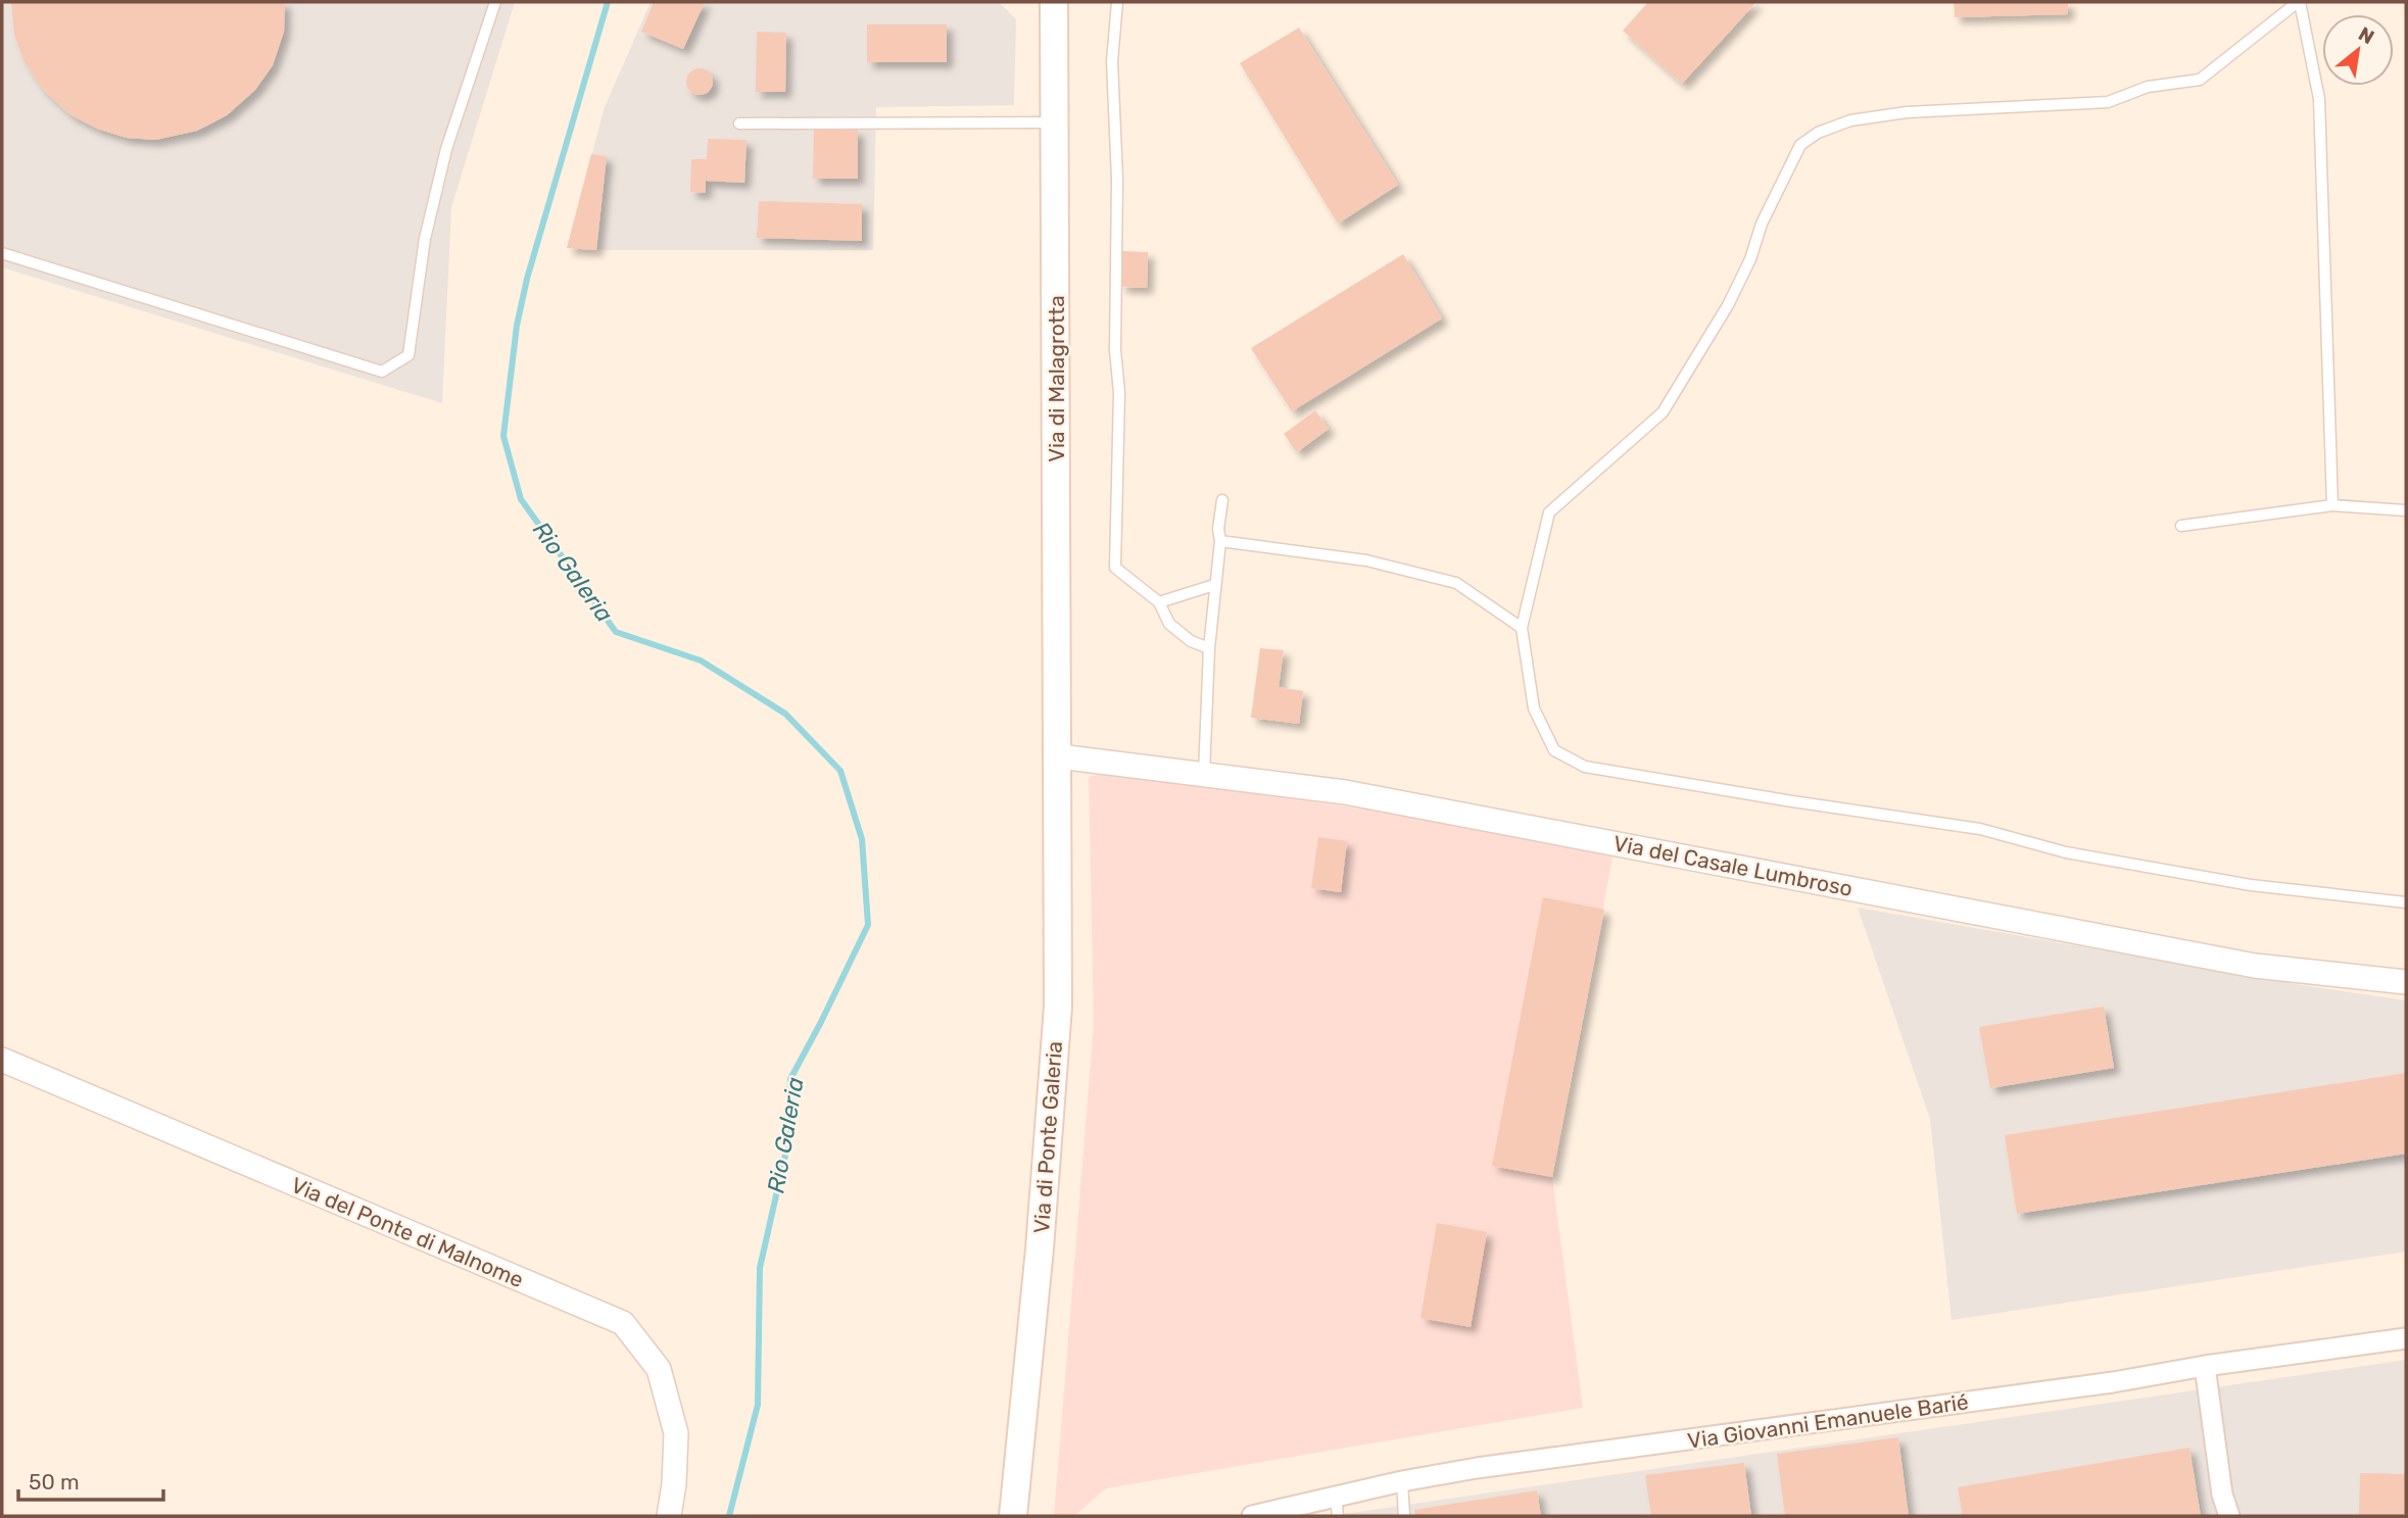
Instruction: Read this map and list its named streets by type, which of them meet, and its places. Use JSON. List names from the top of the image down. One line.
{"streets":{"main road":["Via di Malagrotta","Via di Ponte Galeria"],"street":["Via del Casale Lumbroso","Via del Ponte di Malnome","Via Giovanni Emanuele Barié"]},"crossings":[["Via di Malagrotta","Via del Casale Lumbroso"],["Via di Malagrotta","Via di Ponte Galeria"],["Via del Casale Lumbroso","Via di Ponte Galeria"]],"water":["Rio Galeria"],"scale_bar":"50 m","north":"top right"}
